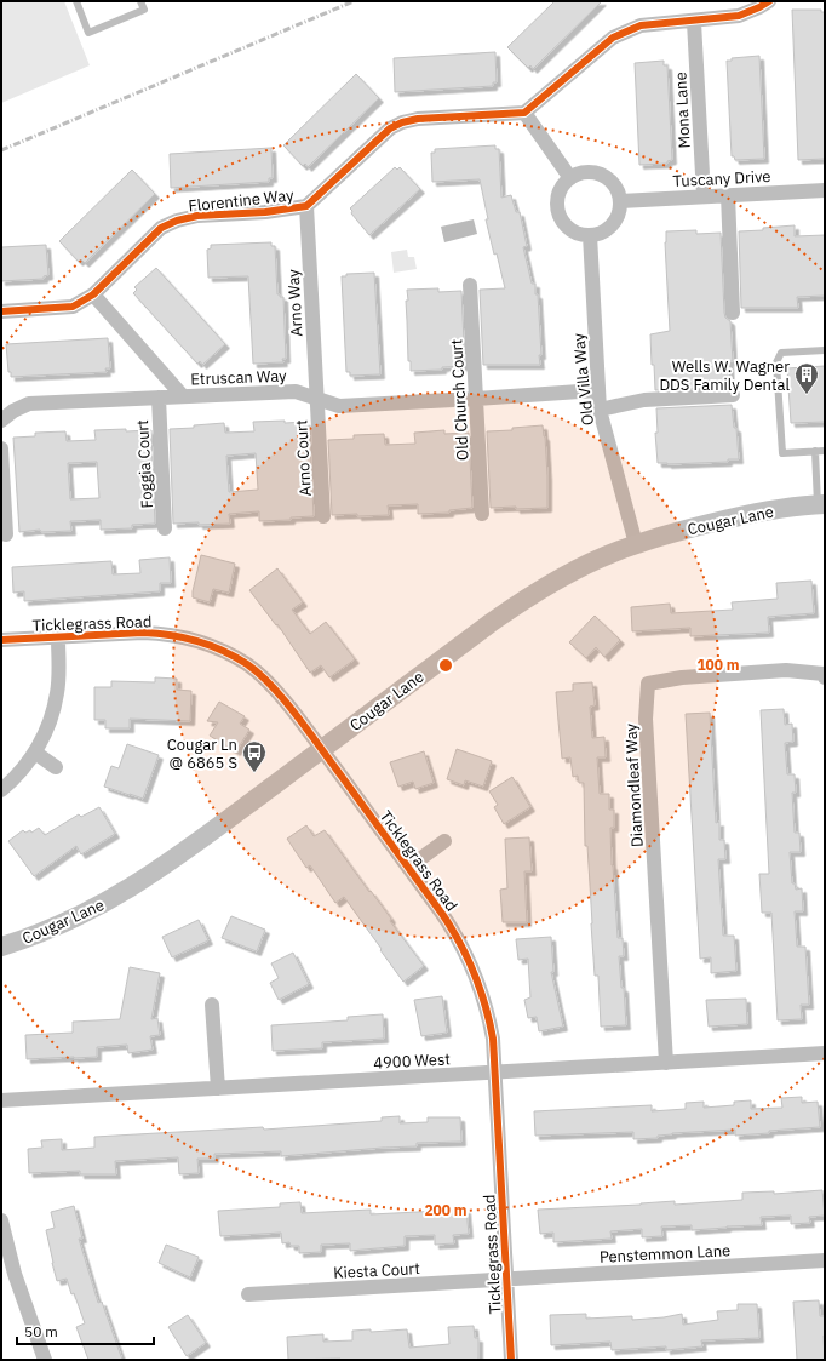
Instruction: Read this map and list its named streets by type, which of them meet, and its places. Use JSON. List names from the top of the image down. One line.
{"streets":{"main road":["Cougar Lane"],"street":["Mona Lane","Tuscany Drive","Florentine Way","Arno Way","Etruscan Way","Old Villa Way","Old Church Court","Arno Court","Foggia Court","Ticklegrass Road","Diamondleaf Way","4900 West","Penstemmon Lane","Kiesta Court"]},"crossings":[["Mona Lane","Tuscany Drive"],["Tuscany Drive","Old Villa Way"],["Florentine Way","Arno Way"],["Arno Way","Etruscan Way"],["Arno Way","Arno Court"],["Etruscan Way","Old Villa Way"],["Etruscan Way","Old Church Court"],["Etruscan Way","Arno Court"],["Etruscan Way","Foggia Court"],["Old Villa Way","Cougar Lane"],["Cougar Lane","Ticklegrass Road"],["Ticklegrass Road","4900 West"],["Ticklegrass Road","Penstemmon Lane"],["Ticklegrass Road","Kiesta Court"],["Diamondleaf Way","4900 West"],["Penstemmon Lane","Kiesta Court"]],"places":{"building":["Wells W. Wagner DDS Family Dental"],"bus stop":["Cougar Ln @ 6865 S"]},"scale_bar":"50 m","rings":["100 m","200 m"]}
